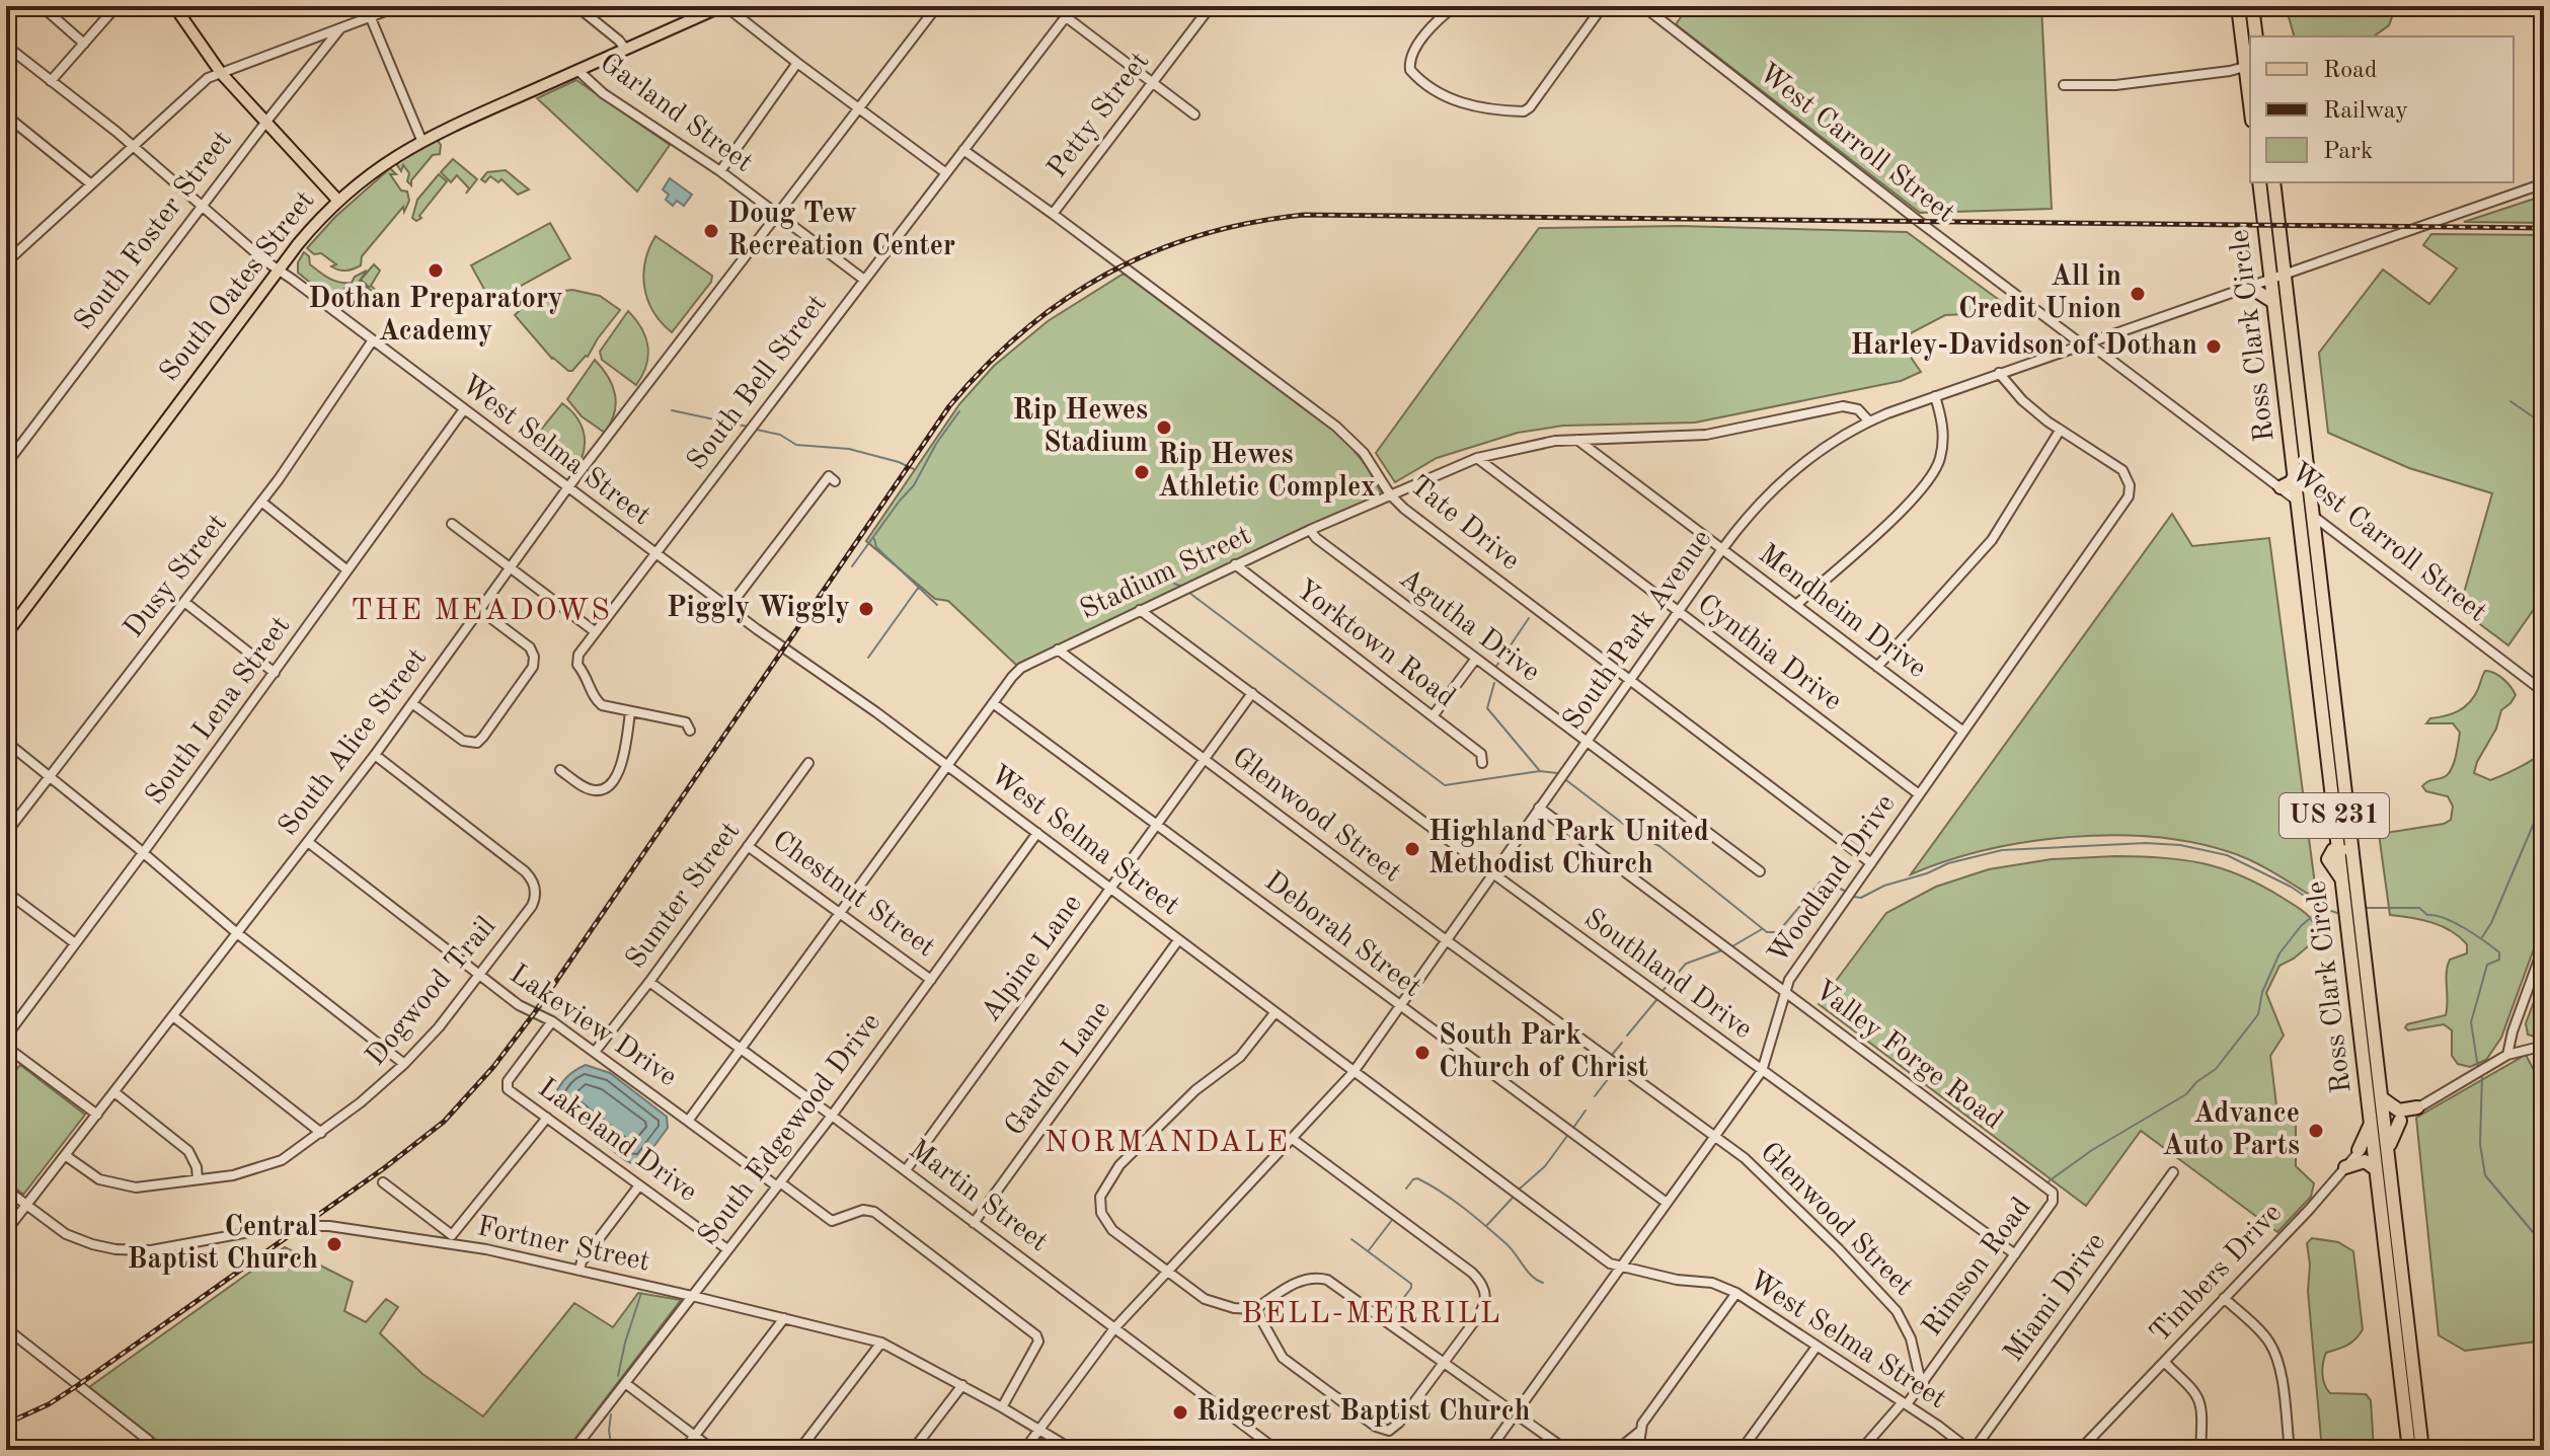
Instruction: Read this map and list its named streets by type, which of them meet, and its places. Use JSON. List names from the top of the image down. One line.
{"streets":{"highway":["Ross Clark Circle","US 231"],"main road":["South Oates Street"],"street":["Garland Street","Petty Street","West Carroll Street","South Foster Street","South Bell Street","West Selma Street","Tate Drive","Stadium Street","Dusy Street","Mendheim Drive","Agutha Drive","South Park Avenue","Yorktown Road","Cynthia Drive","South Lena Street","South Alice Street","Glenwood Street","Woodland Drive","Chestnut Street","Sumter Street","Deborah Street","Alpine Lane","Southland Drive","Dogwood Trail","Lakeview Drive","Valley Forge Road","Garden Lane","South Edgewood Drive","Lakeland Drive","Martin Street","Fortner Street","Rimson Road","Timbers Drive","Miami Drive"]},"crossings":[["Garland Street","South Oates Street"],["Garland Street","South Bell Street"],["Garland Street","South Alice Street"],["Petty Street","Tate Drive"],["West Carroll Street","Ross Clark Circle"],["West Carroll Street","South Park Avenue"],["South Foster Street","West Selma Street"],["South Oates Street","West Selma Street"],["Ross Clark Circle","South Park Avenue"],["Ross Clark Circle","Timbers Drive"],["South Bell Street","West Selma Street"],["South Bell Street","Tate Drive"],["West Selma Street","Stadium Street"],["West Selma Street","Dusy Street"],["West Selma Street","South Park Avenue"],["West Selma Street","South Lena Street"],["West Selma Street","South Alice Street"],["West Selma Street","Woodland Drive"],["West Selma Street","Alpine Lane"],["West Selma Street","Garden Lane"],["West Selma Street","South Edgewood Drive"],["West Selma Street","Rimson Road"],["West Selma Street","Miami Drive"],["Tate Drive","Stadium Street"],["Tate Drive","South Park Avenue"],["Tate Drive","Woodland Drive"],["Stadium Street","Mendheim Drive"],["Stadium Street","Agutha Drive"],["Stadium Street","South Park Avenue"],["Stadium Street","Yorktown Road"],["Stadium Street","Cynthia Drive"],["Stadium Street","Glenwood Street"],["Stadium Street","Chestnut Street"],["Stadium Street","Deborah Street"],["Stadium Street","Southland Drive"],["Stadium Street","Lakeview Drive"],["Stadium Street","Martin Street"],["Mendheim Drive","South Park Avenue"],["Mendheim Drive","Woodland Drive"],["Agutha Drive","South Park Avenue"],["South Park Avenue","Cynthia Drive"],["South Park Avenue","Glenwood Street"],["South Park Avenue","Woodland Drive"],["South Park Avenue","Deborah Street"],["South Park Avenue","Southland Drive"],["South Park Avenue","Valley Forge Road"],["South Park Avenue","Martin Street"],["South Park Avenue","Fortner Street"],["Cynthia Drive","Woodland Drive"],["South Alice Street","Dogwood Trail"],["South Alice Street","Lakeview Drive"],["South Alice Street","Fortner Street"],["Glenwood Street","Woodland Drive"],["Glenwood Street","Alpine Lane"],["Glenwood Street","Rimson Road"],["Woodland Drive","Deborah Street"],["Woodland Drive","Southland Drive"],["Woodland Drive","Valley Forge Road"],["Chestnut Street","Sumter Street"],["Chestnut Street","South Edgewood Drive"],["Sumter Street","Lakeview Drive"],["Sumter Street","Martin Street"],["Deborah Street","Alpine Lane"],["Alpine Lane","Southland Drive"],["Alpine Lane","Martin Street"],["Southland Drive","Rimson Road"],["Dogwood Trail","Lakeview Drive"],["Lakeview Drive","South Edgewood Drive"],["Lakeview Drive","Lakeland Drive"],["Lakeview Drive","Fortner Street"],["Valley Forge Road","Rimson Road"],["Garden Lane","Martin Street"],["South Edgewood Drive","Lakeland Drive"],["South Edgewood Drive","Martin Street"],["South Edgewood Drive","Fortner Street"]],"districts":["THE MEADOWS","NORMANDALE","BELL-MERRILL"],"places":["Doug Tew Recreation Center","Dothan Preparatory Academy","All in Credit Union","Harley-Davidson of Dothan","Rip Hewes Stadium","Rip Hewes Athletic Complex","Piggly Wiggly","Highland Park United Methodist Church","South Park Church of Christ","Advance Auto Parts","Central Baptist Church","Ridgecrest Baptist Church"],"legend":["Road","Railway","Park"]}
